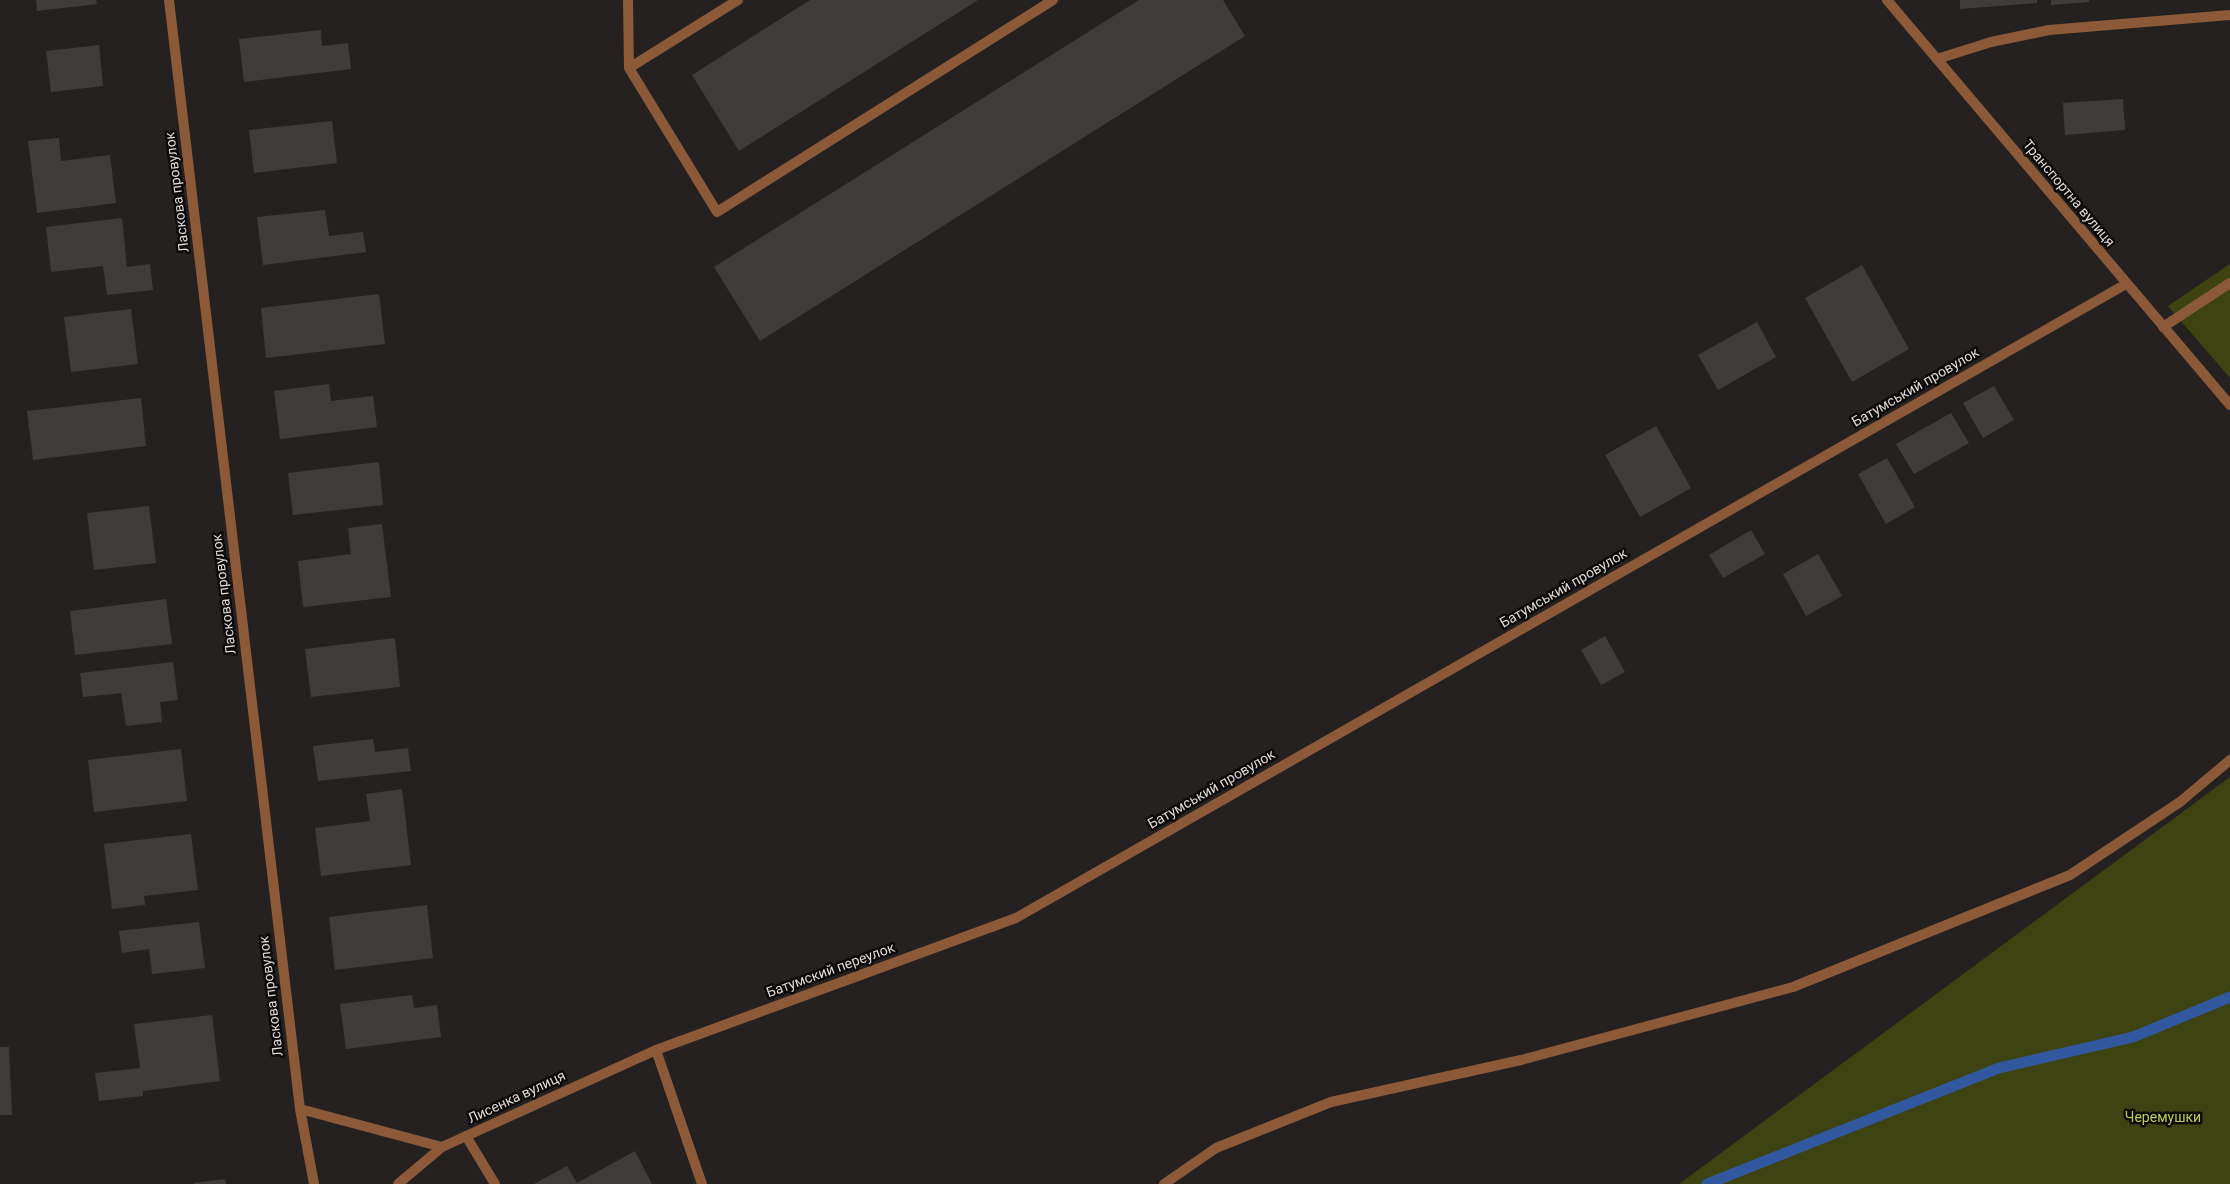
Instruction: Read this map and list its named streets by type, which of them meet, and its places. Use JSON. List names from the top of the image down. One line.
{"streets":{"street":["Ласкова провулок","Транспортна вулиця","Батумський провулок","Батумский переулок","Лисенка вулиця"]},"crossings":[["Транспортна вулиця","Батумський провулок"],["Батумський провулок","Батумский переулок"],["Батумский переулок","Лисенка вулиця"]],"parks":["Черемушки"]}
